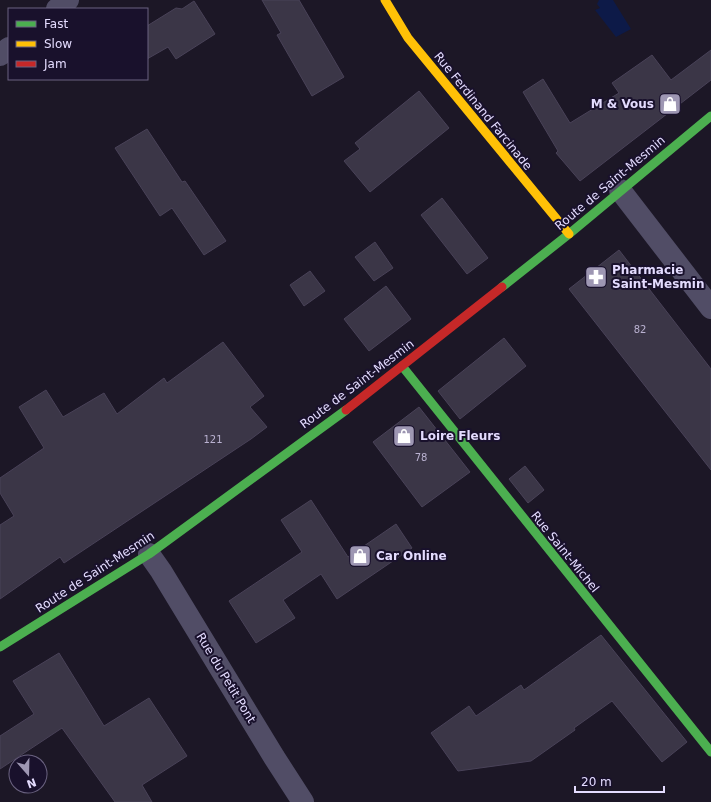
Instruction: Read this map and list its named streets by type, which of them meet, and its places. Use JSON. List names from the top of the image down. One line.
{"streets":{"main road":["Rue Ferdinand Farcinade","Route de Saint-Mesmin","Rue Saint-Michel"],"street":["Rue du Petit Pont"]},"crossings":[["Rue Ferdinand Farcinade","Route de Saint-Mesmin"],["Route de Saint-Mesmin","Rue Saint-Michel"],["Route de Saint-Mesmin","Rue du Petit Pont"]],"places":{"shop":["M & Vous","Loire Fleurs","Car Online"],"pharmacy":["Pharmacie Saint-Mesmin"]},"house_numbers":["82","121","78"],"legend":["Fast","Slow","Jam"],"scale_bar":"20 m","north":"bottom"}
